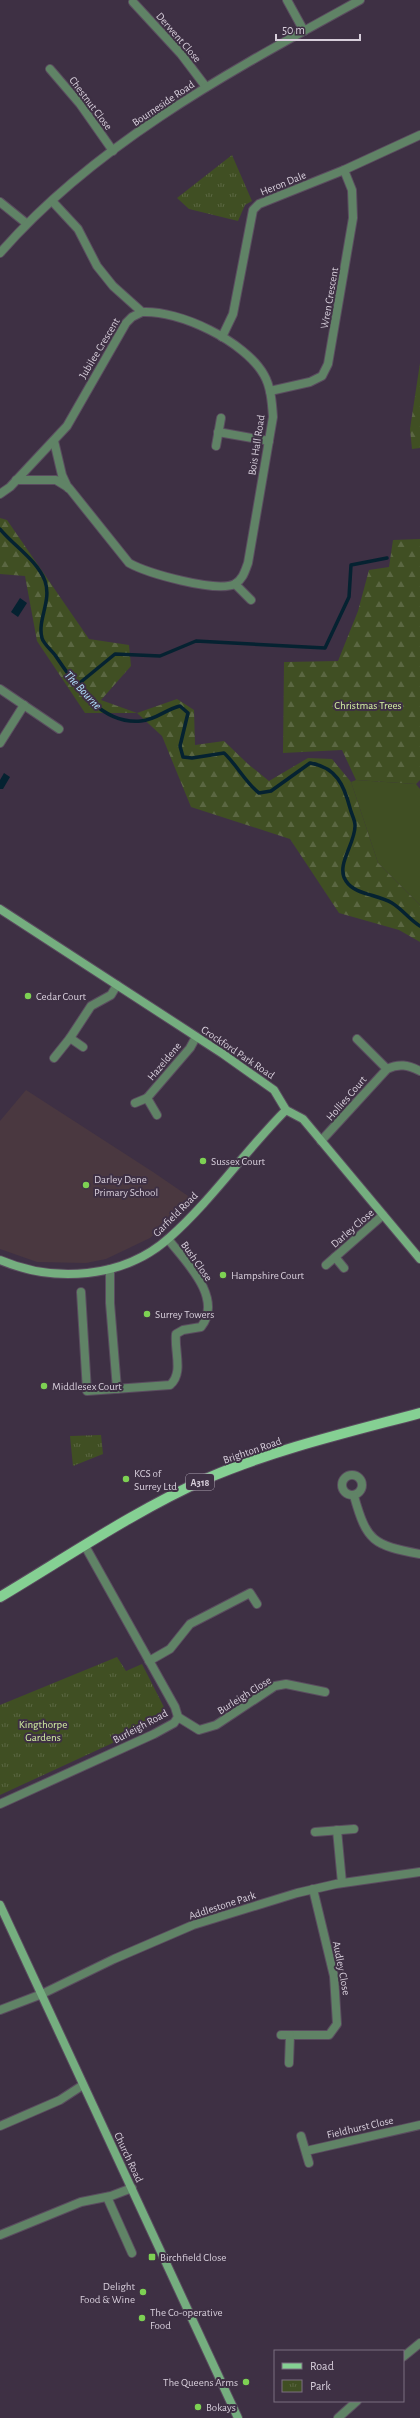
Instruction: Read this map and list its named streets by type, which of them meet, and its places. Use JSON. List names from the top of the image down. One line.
{"streets":{"main road":["Brighton Road","A318"],"street":["Derwent Close","Chestnut Close","Bourneside Road","Heron Dale","Wren Crescent","Jubilee Crescent","Bois Hall Road","Crockford Park Road","Hazeldene","Hollies Court","Garfield Road","Darley Close","Bush Close","Burleigh Close","Burleigh Road","Addlestone Park","Audley Close","Fieldhurst Close","Church Road"]},"crossings":[["Derwent Close","Bourneside Road"],["Chestnut Close","Bourneside Road"],["Heron Dale","Wren Crescent"],["Heron Dale","Bois Hall Road"],["Wren Crescent","Bois Hall Road"],["Jubilee Crescent","Bois Hall Road"],["Crockford Park Road","Hazeldene"],["Crockford Park Road","Garfield Road"],["Garfield Road","Bush Close"],["Brighton Road","Burleigh Road"],["Burleigh Close","Burleigh Road"],["Addlestone Park","Audley Close"],["Addlestone Park","Church Road"]],"water":["The Bourne"],"parks":["Christmas Trees","Kingthorpe Gardens"],"places":{"other":["Cedar Court","Sussex Court","Darley Dene Primary School","Hampshire Court","Surrey Towers","Middlesex Court","KCS of Surrey Ltd","Delight Food & Wine","The Co-operative Food","The Queens Arms","Bokays"],"transit":["Birchfield Close"]},"legend":["Road","Park"],"scale_bar":"50 m"}
